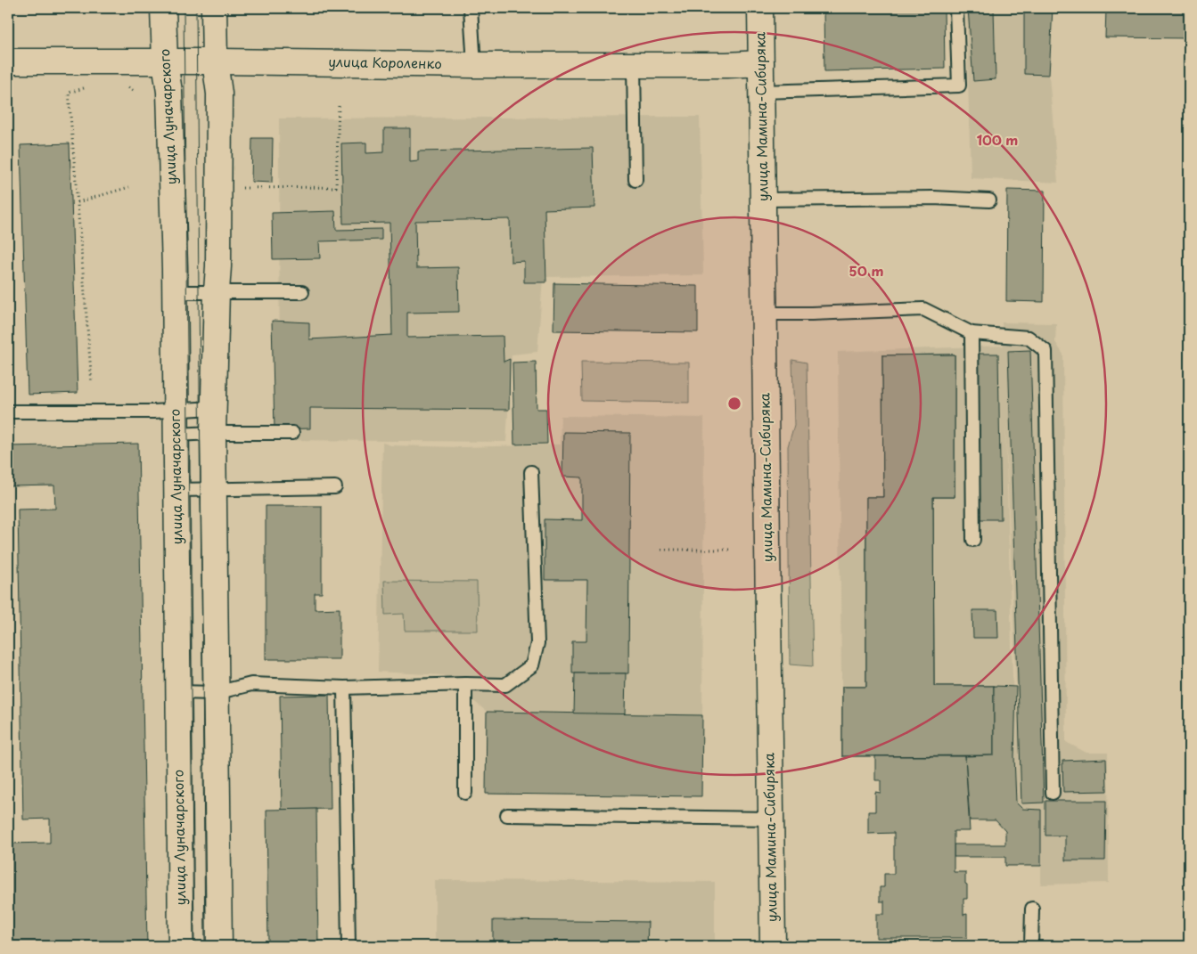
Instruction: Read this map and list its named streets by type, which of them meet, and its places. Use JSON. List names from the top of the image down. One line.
{"streets":{"street":["улица Короленко","улица Луначарского","улица Мамина-Сибиряка"]},"crossings":[["улица Короленко","улица Луначарского"],["улица Короленко","улица Мамина-Сибиряка"]],"rings":["100 m","50 m"]}
